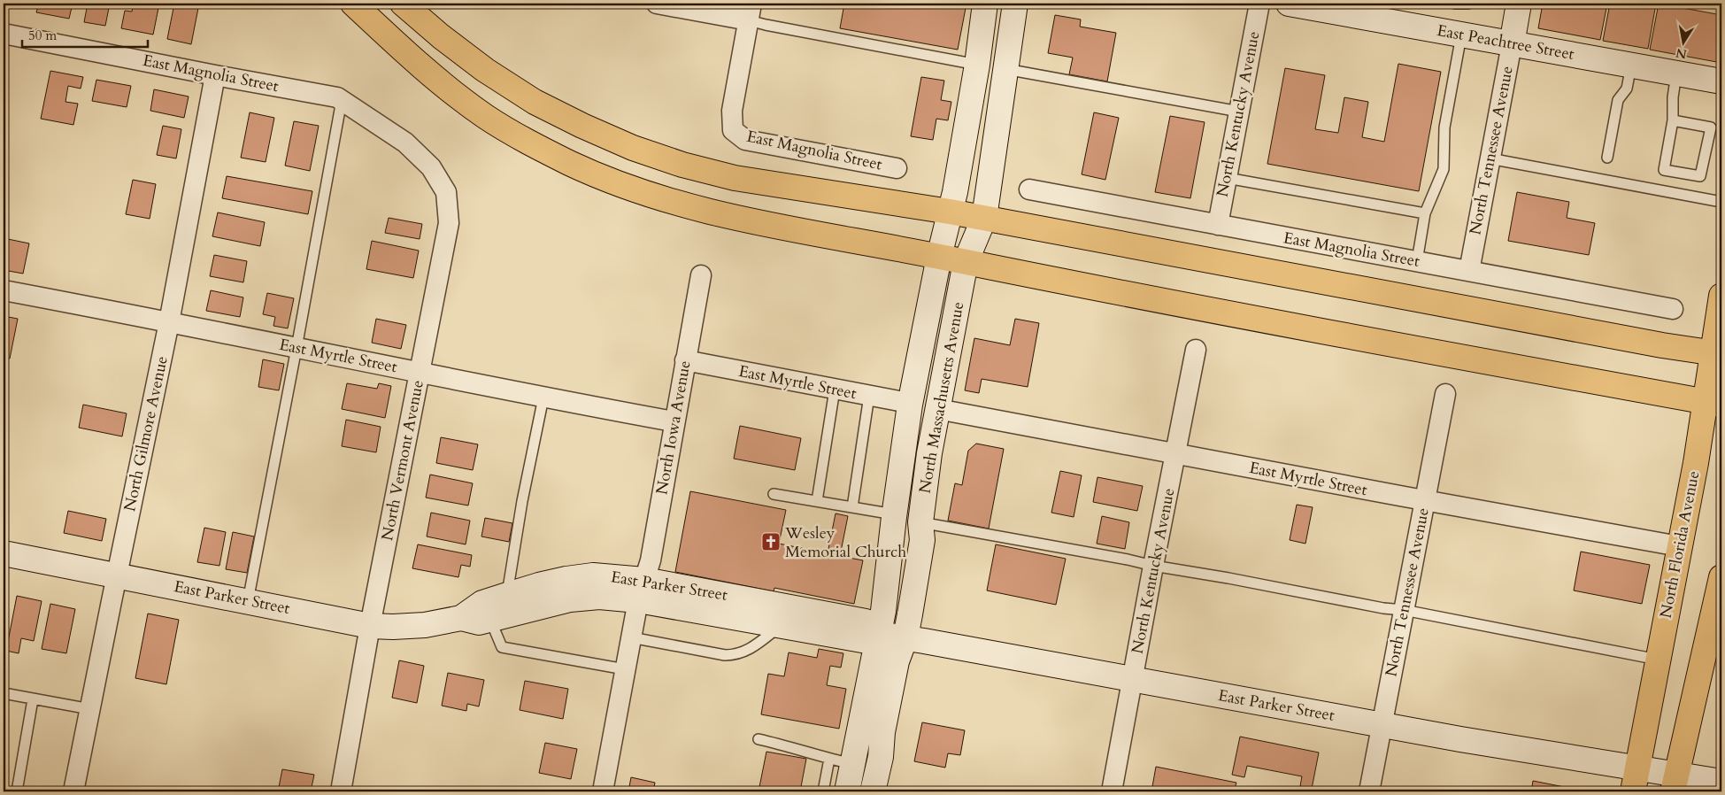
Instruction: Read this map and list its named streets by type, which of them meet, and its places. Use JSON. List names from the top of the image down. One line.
{"streets":{"main road":["North Florida Avenue"],"street":["East Peachtree Street","East Magnolia Street","North Kentucky Avenue","North Tennessee Avenue","East Myrtle Street","North Massachusetts Avenue","North Iowa Avenue","North Gilmore Avenue","North Vermont Avenue","East Parker Street"]},"crossings":[["East Peachtree Street","North Tennessee Avenue"],["East Magnolia Street","North Kentucky Avenue"],["East Magnolia Street","North Tennessee Avenue"],["East Magnolia Street","North Gilmore Avenue"],["East Magnolia Street","North Vermont Avenue"],["North Kentucky Avenue","East Myrtle Street"],["North Kentucky Avenue","East Parker Street"],["North Tennessee Avenue","East Myrtle Street"],["North Tennessee Avenue","East Parker Street"],["East Myrtle Street","North Massachusetts Avenue"],["East Myrtle Street","North Iowa Avenue"],["East Myrtle Street","North Gilmore Avenue"],["East Myrtle Street","North Vermont Avenue"],["East Myrtle Street","North Florida Avenue"],["North Massachusetts Avenue","East Parker Street"],["North Iowa Avenue","East Parker Street"],["North Gilmore Avenue","East Parker Street"],["North Vermont Avenue","East Parker Street"],["North Florida Avenue","East Parker Street"]],"places":{"church":["Wesley Memorial Church"]},"scale_bar":"50 m","north":"bottom"}
